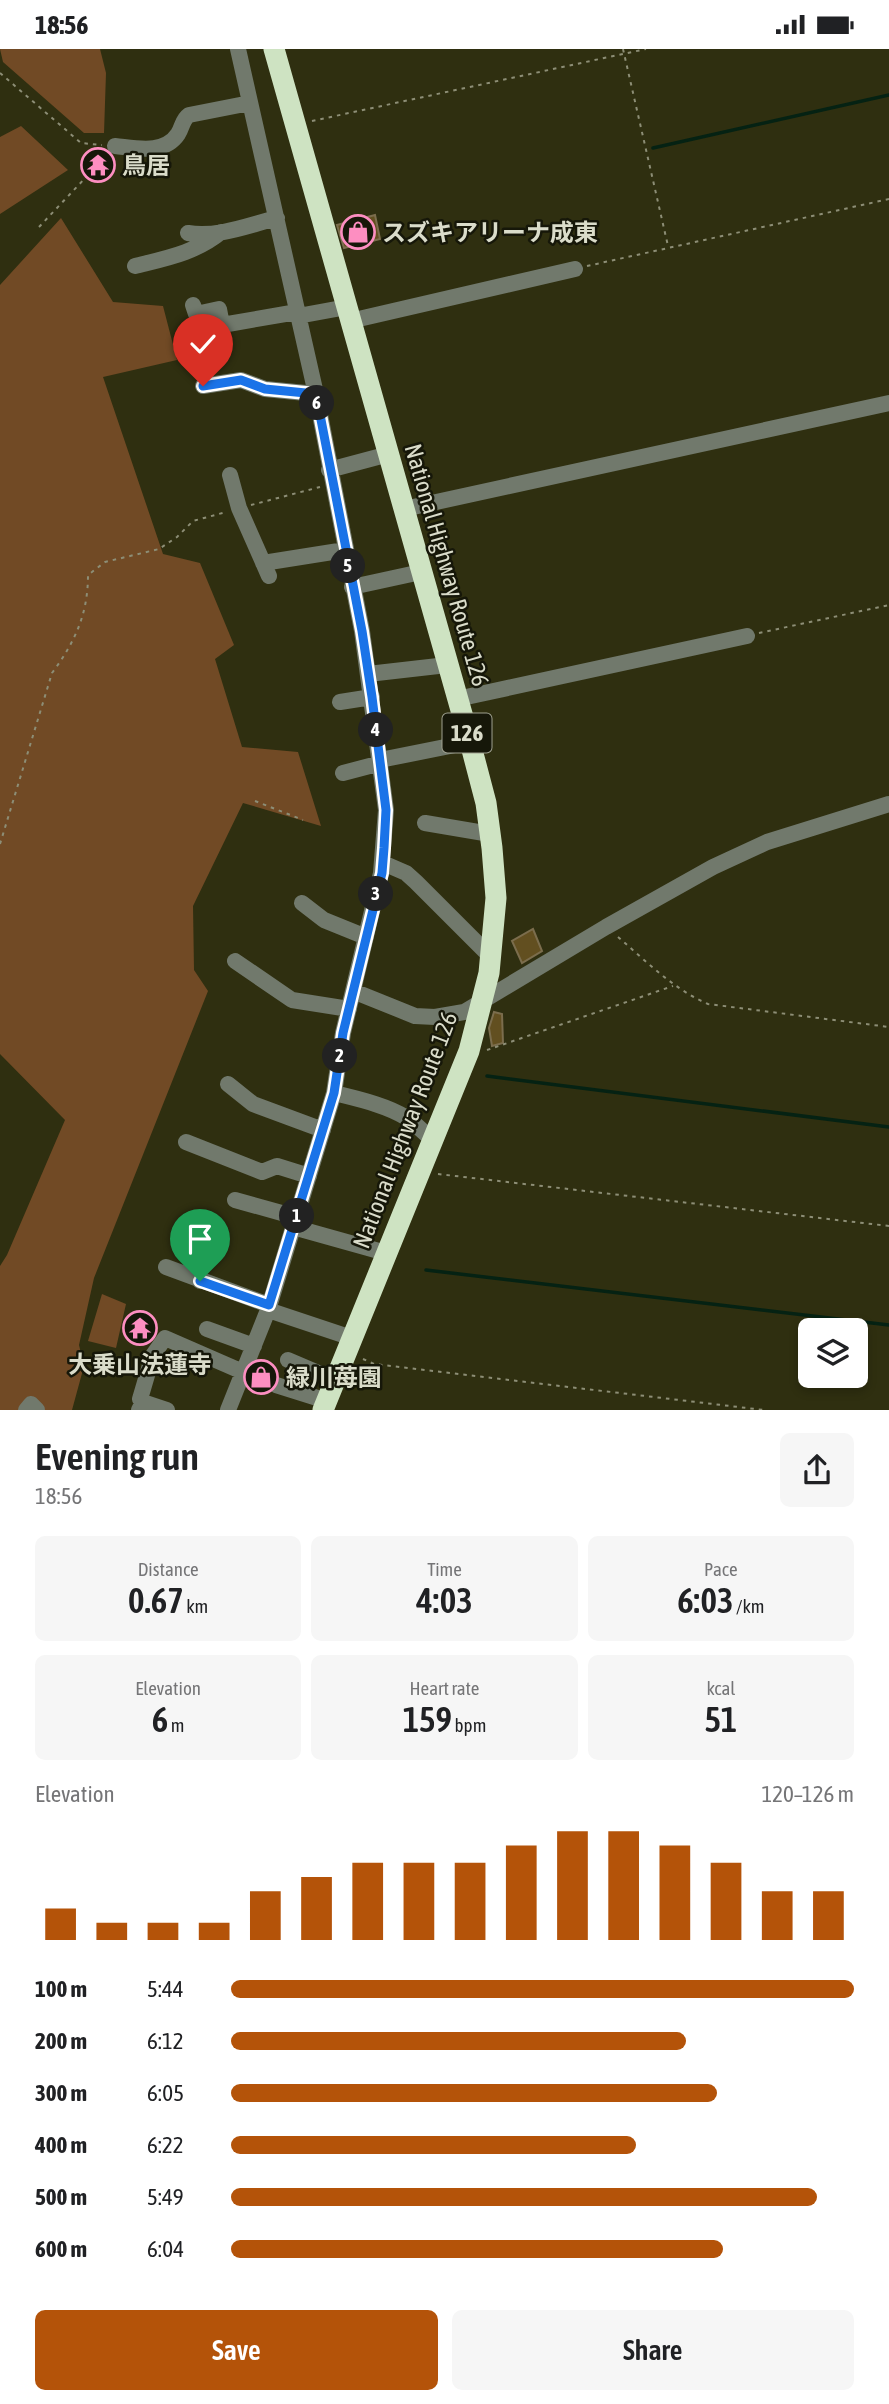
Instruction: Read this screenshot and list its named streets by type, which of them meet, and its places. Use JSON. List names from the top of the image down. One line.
{"streets":{"highway":["National Highway Route 126","126"]},"places":{"temple":["鳥居","大乗山法蓮寺"],"shop":["スズキアリーナ成東","緑川苺園"]},"page":{"status":"18:56","pins":["6","5","4","3","2","1"],"heading":["Evening run","18:56"],"stats":[["Distance","0.67 km"],["Time","4:03"],["Pace","6:03 /km"],["Elevation","6 m"],["Heart rate","159 bpm"],["kcal","51"]],"chart":["Elevation","120–126 m"],"list":[{"name":"100 m","note":"5:44"},{"name":"200 m","note":"6:12"},{"name":"300 m","note":"6:05"},{"name":"400 m","note":"6:22"},{"name":"500 m","note":"5:49"},{"name":"600 m","note":"6:04"}],"buttons":["Save","Share"]}}
